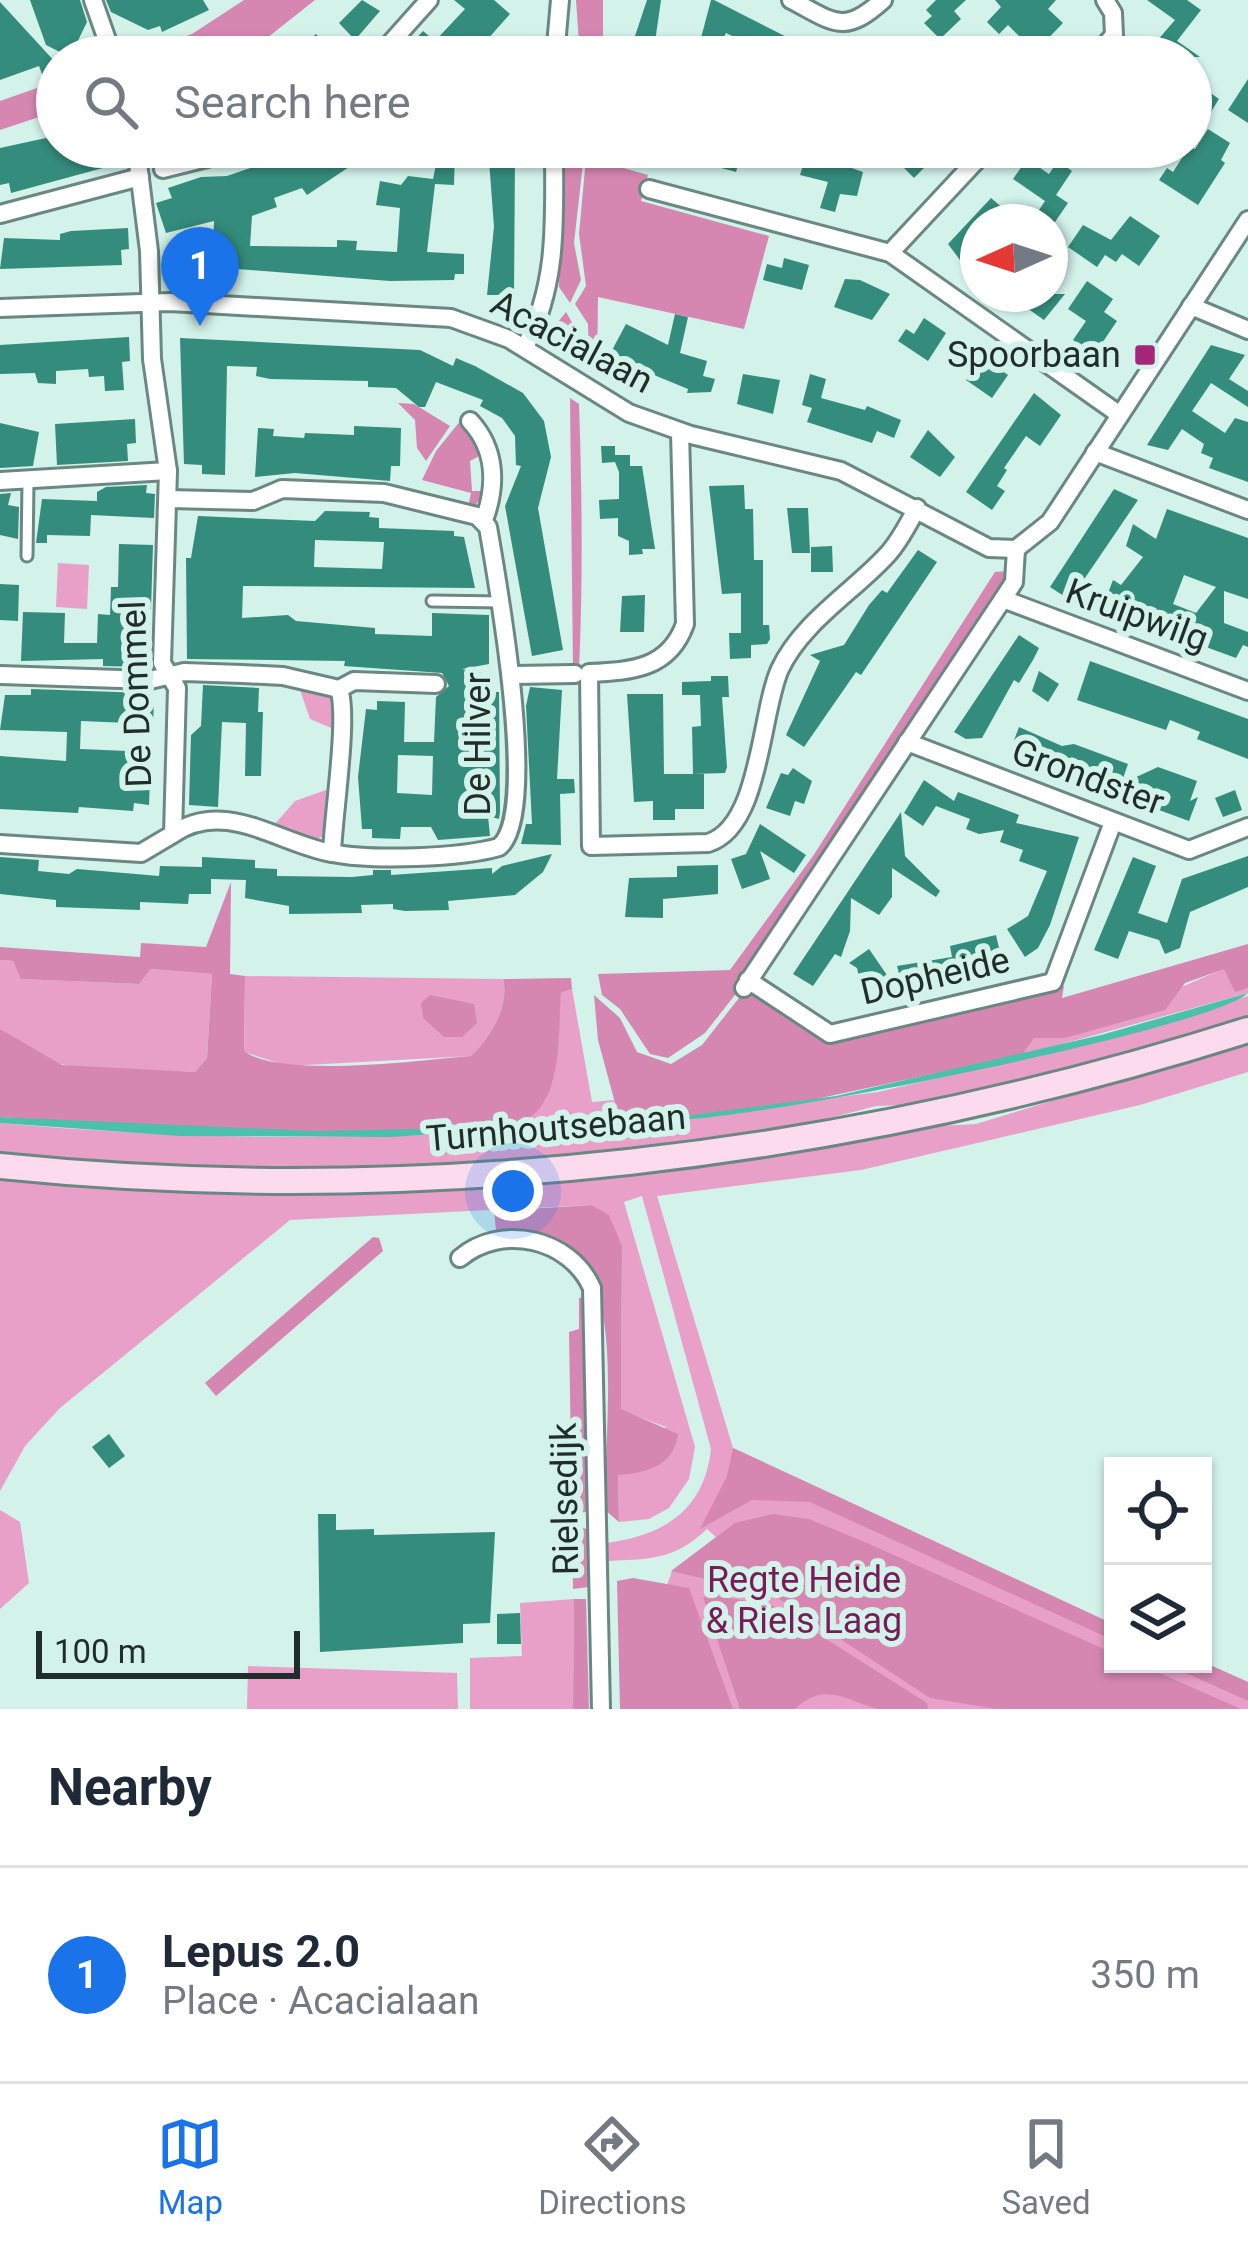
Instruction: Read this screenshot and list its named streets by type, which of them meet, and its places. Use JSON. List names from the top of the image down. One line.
{"streets":{"main road":["Turnhoutsebaan"],"street":["Acacialaan","Kruipwilg","De Dommel","De Hilver","Grondster","Dopheide","Rielsedijk"]},"crossings":[["Acacialaan","De Dommel"],["De Dommel","De Hilver"],["Grondster","Dopheide"]],"parks":["Regte Heide & Riels Laag"],"places":{"transit":["Spoorbaan"]},"scale_bar":"100 m","north":"left","page":{"search":"Search here","pins":"1","scale":"100 m","heading":"Nearby","list":[{"mark":"1","name":"Lepus 2.0","note":"Place · Acacialaan","value":"350 m"}],"nav":["Map","Directions","Saved"]}}
